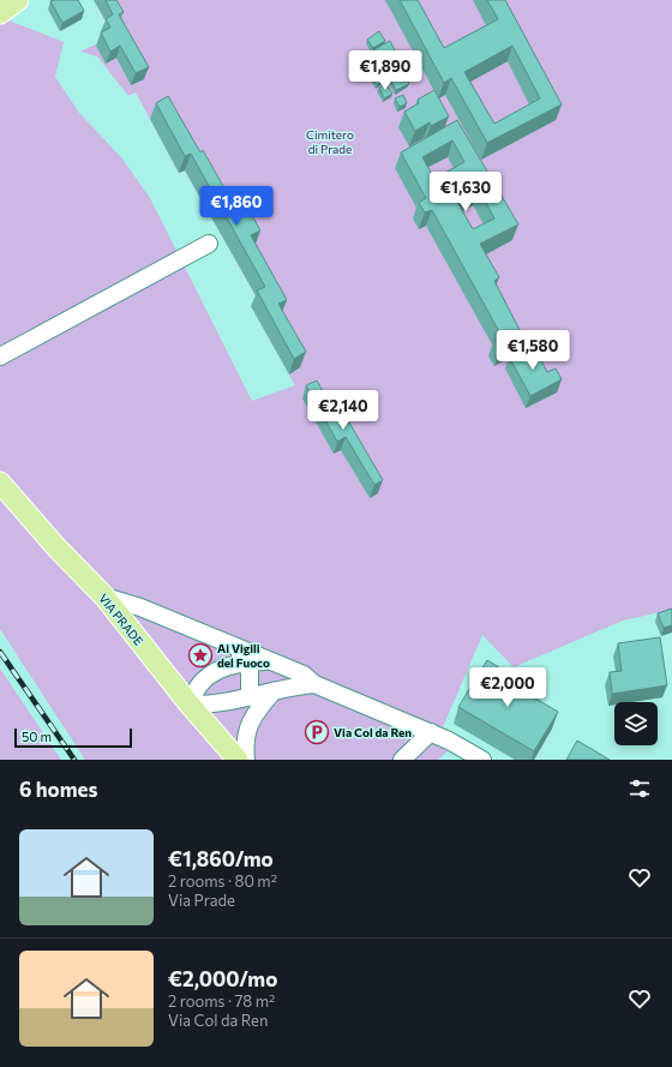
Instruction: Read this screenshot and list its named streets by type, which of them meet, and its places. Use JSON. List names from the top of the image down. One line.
{"streets":{"main road":["VIA PRADE"]},"parks":["Cimitero di Prade"],"places":{"place":["Ai Vigili del Fuoco"],"parking":["Via Col da Ren"]},"scale_bar":"50 m","page":{"price":["€1,890","€1,630","€1,860","€1,580","€2,140","€2,000"],"scale":"50 m","heading":"6 homes","list":[{"name":"€1,860/mo","note":"2 rooms · 80 m² · Via Prade"},{"name":"€2,000/mo","note":"2 rooms · 78 m² · Via Col da Ren"}]}}
